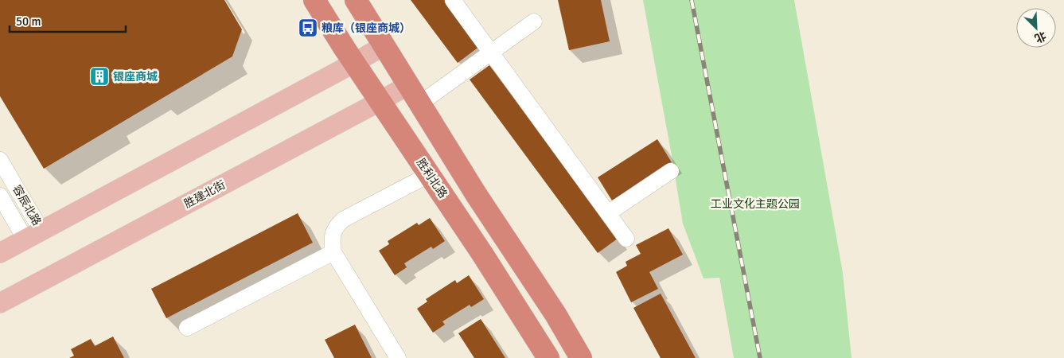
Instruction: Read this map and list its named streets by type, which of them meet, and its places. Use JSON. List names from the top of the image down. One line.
{"streets":{"highway":["胜利北路"],"main road":["胜建北街"],"street":["容辰北路"]},"crossings":[["胜利北路","胜建北街"]],"parks":["工业文化主题公园"],"places":{"bus stop":["粮库（银座商城）"],"building":["银座商城"]},"scale_bar":"50 m","north":"bottom right"}
